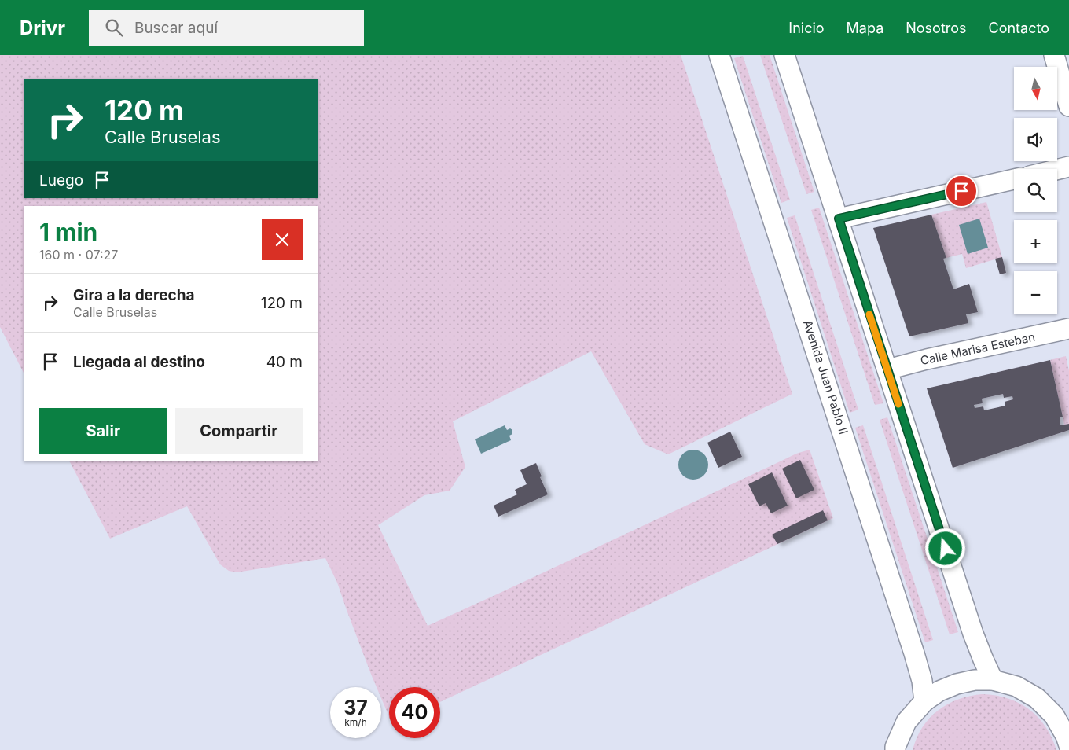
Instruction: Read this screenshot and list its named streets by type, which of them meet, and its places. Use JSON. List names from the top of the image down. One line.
{"streets":{"street":["Calle Marisa Esteban","Avenida Juan Pablo II"]},"north":"bottom","page":{"header":"Drivr","search":"Buscar aquí","nav":["Inicio","Mapa","Nosotros","Contacto"],"map_buttons":["+","−"],"turn":["120 m","Calle Bruselas"],"then":"Luego","heading":["1 min","160 m · 07:27"],"list":[{"name":"Gira a la derecha","note":"Calle Bruselas","value":"120 m"},{"name":"Llegada al destino","value":"40 m"}],"buttons":["Salir","Compartir"],"speed":"37 km/h","limit":"40"}}
